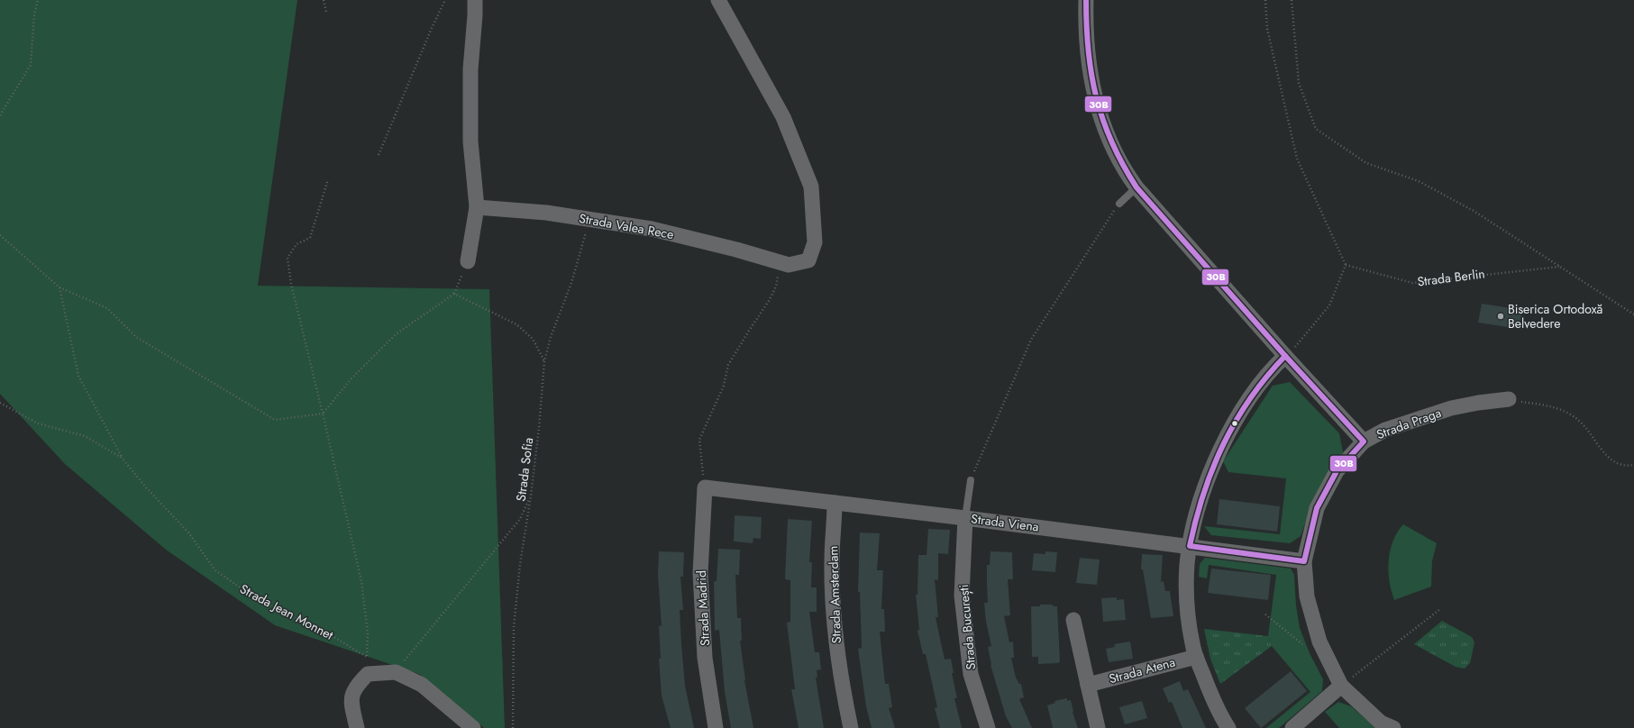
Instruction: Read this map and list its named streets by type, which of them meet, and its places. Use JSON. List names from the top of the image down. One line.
{"streets":{"street":["Strada Valea Rece","Strada Praga","Strada Viena","Strada Amsterdam","Strada Madrid","Strada București","Strada Atena"],"path":["Strada Berlin","Strada Sofia","Strada Jean Monnet"]},"crossings":[["Strada Valea Rece","Strada Sofia"],["Strada Praga","Strada Viena"],["Strada Viena","Strada Amsterdam"],["Strada Viena","Strada Madrid"],["Strada Viena","Strada București"]],"places":["Biserica Ortodoxă Belvedere"],"lines":["transit line 30B"]}
